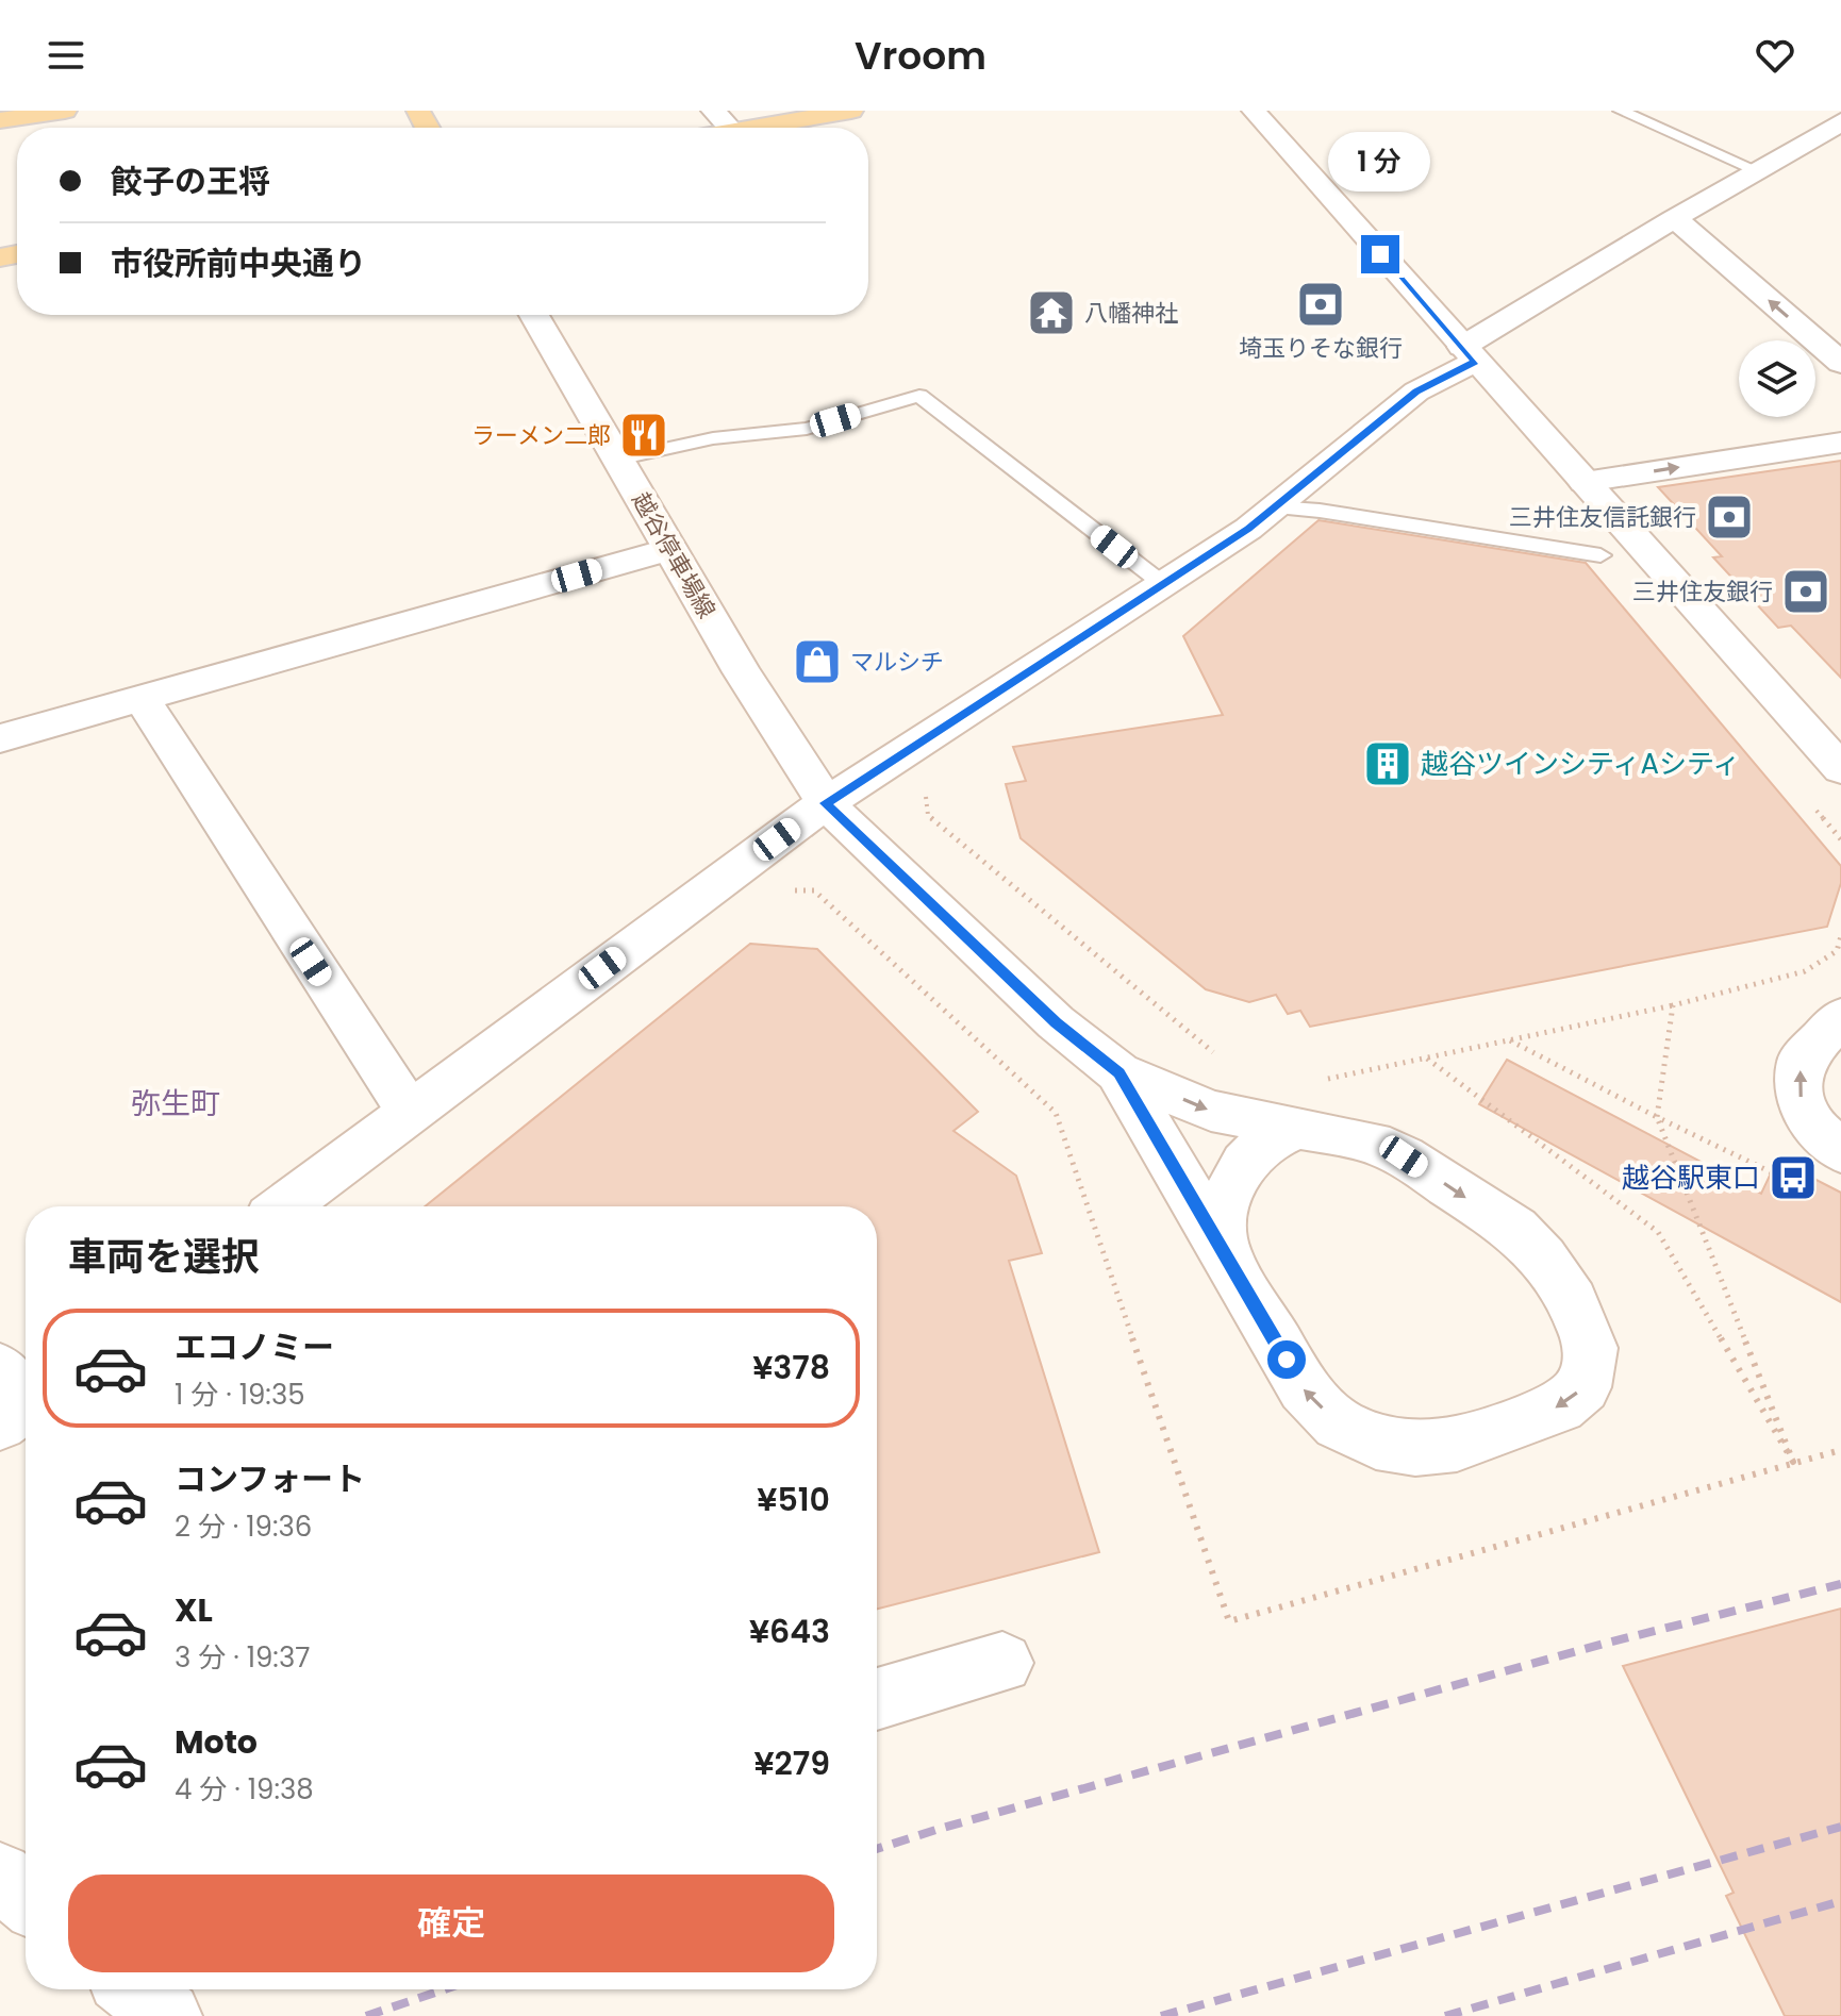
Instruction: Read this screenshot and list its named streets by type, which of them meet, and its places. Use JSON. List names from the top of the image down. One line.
{"streets":{"street":["越谷停車場線"]},"districts":["弥生町"],"places":{"bank":["埼玉りそな銀行","三井住友信託銀行","三井住友銀行"],"temple":["八幡神社"],"restaurant":["ラーメン二郎"],"shop":["マルシチ"],"building":["越谷ツインシティAシティ"],"bus stop":["越谷駅東口"]},"page":{"header":"Vroom","banner":["餃子の王将","市役所前中央通り"],"bubble":"1 分","heading":"車両を選択","list":[{"name":"エコノミー","note":"1 分 · 19:35","value":"¥378"},{"name":"コンフォート","note":"2 分 · 19:36","value":"¥510"},{"name":"XL","note":"3 分 · 19:37","value":"¥643"},{"name":"Moto","note":"4 分 · 19:38","value":"¥279"}],"buttons":"確定"}}
